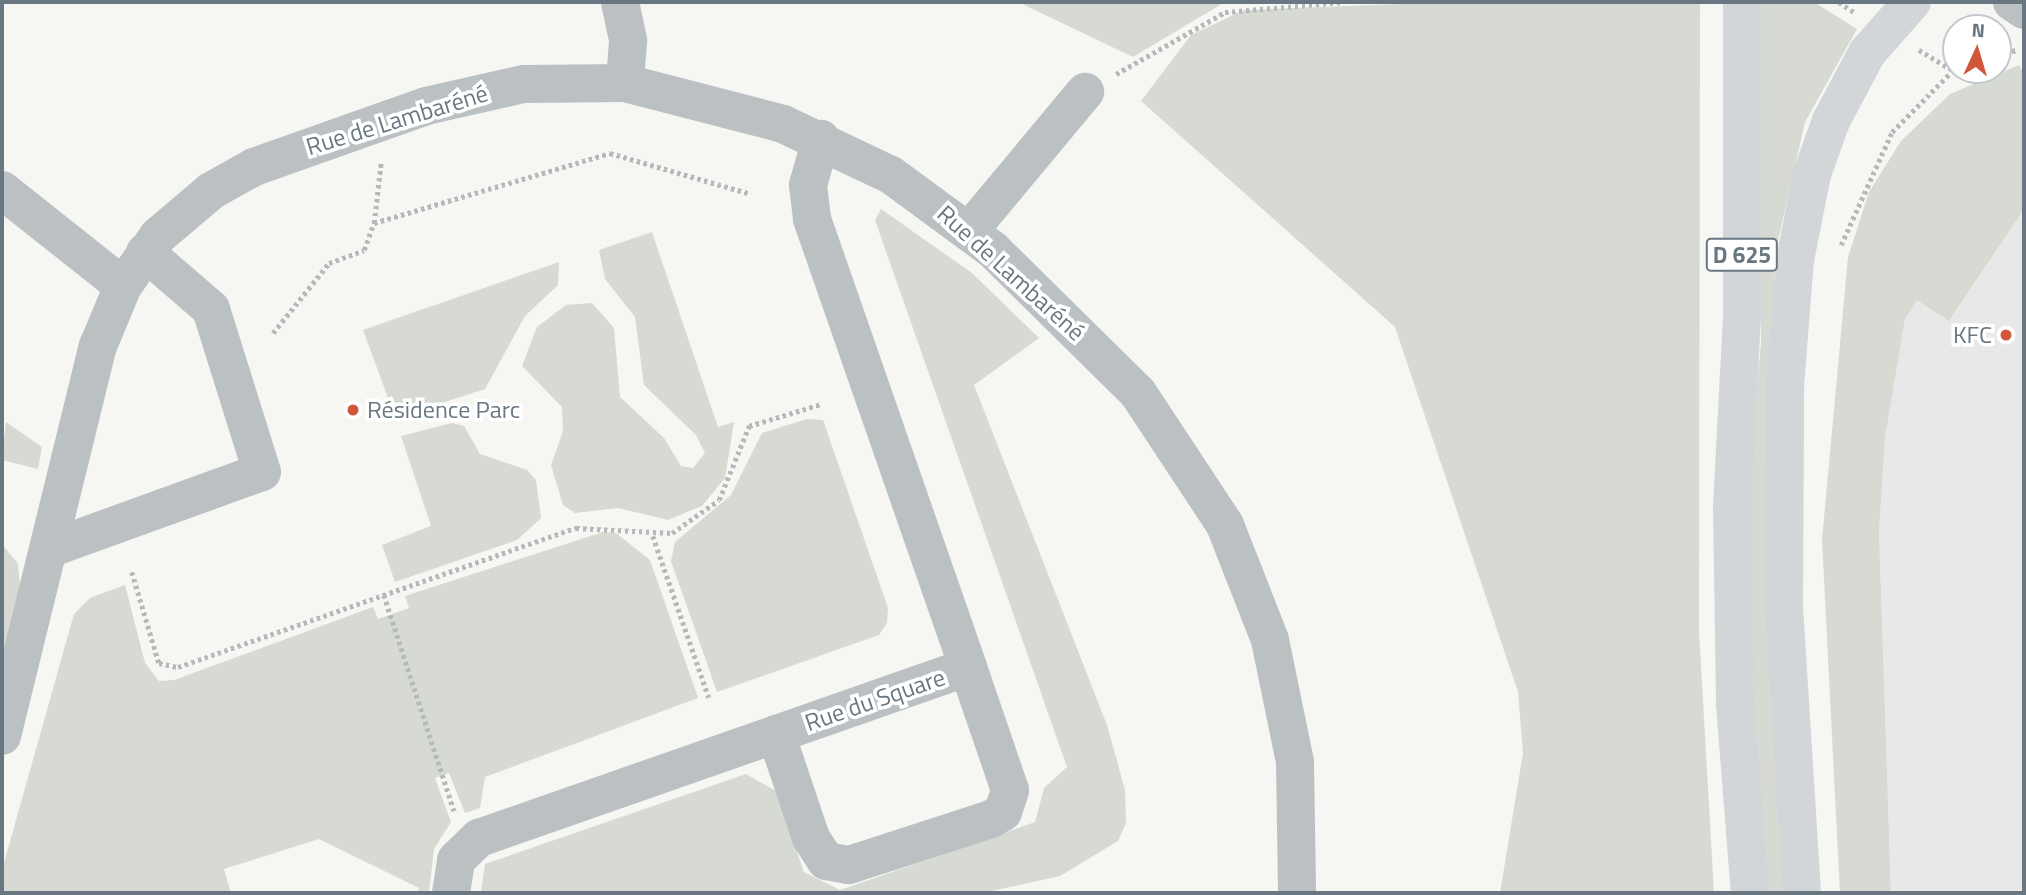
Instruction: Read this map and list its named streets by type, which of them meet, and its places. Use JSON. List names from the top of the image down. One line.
{"streets":{"main road":["D 625"],"street":["Rue de Lambaréné","Rue du Square"]},"crossings":[["Rue de Lambaréné","Rue du Square"]],"places":["KFC","Résidence Parc"],"north":"top"}
